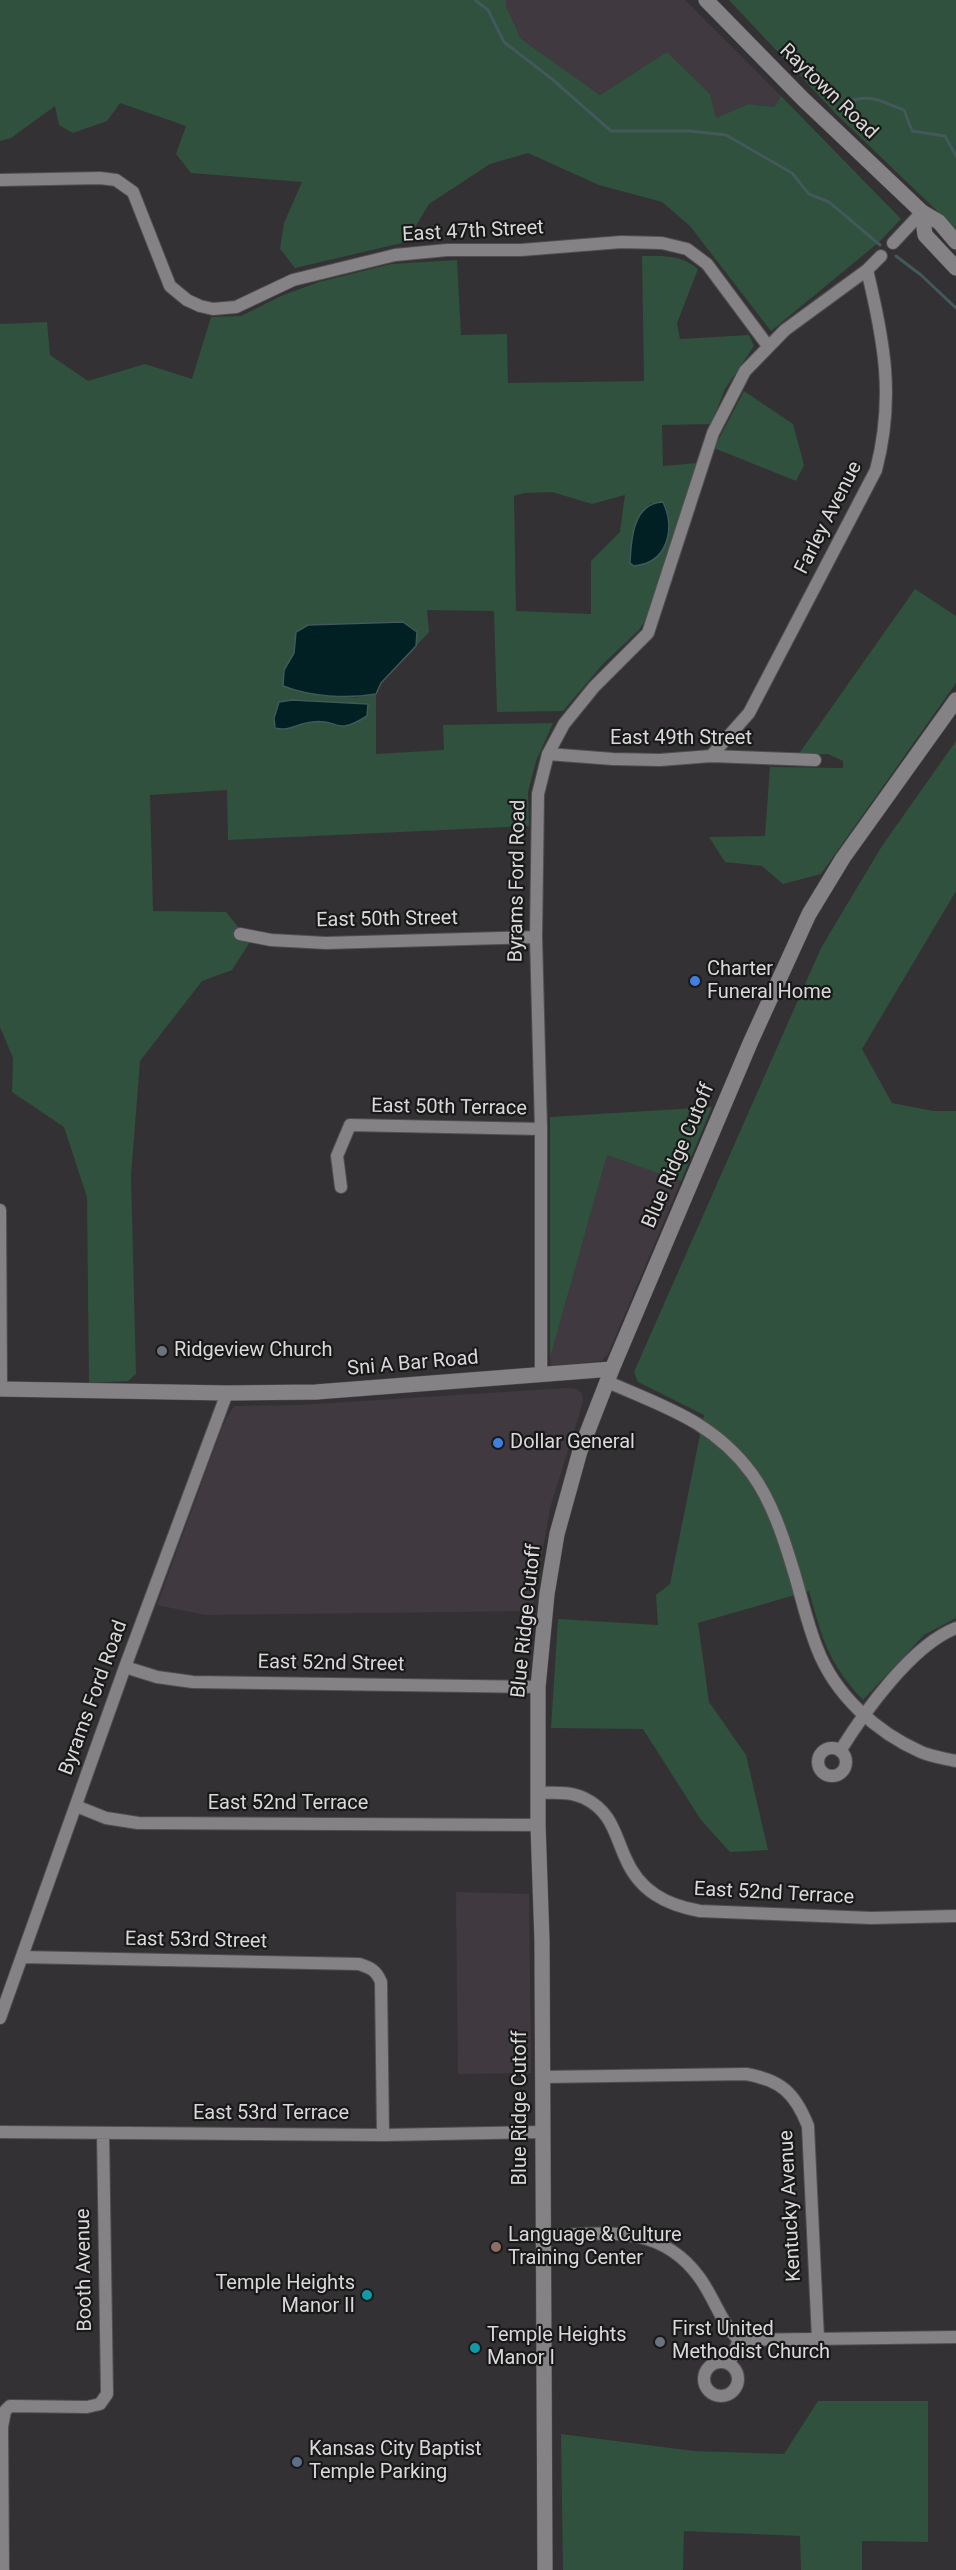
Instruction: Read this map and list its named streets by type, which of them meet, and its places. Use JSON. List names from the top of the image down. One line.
{"streets":{"main road":["Raytown Road","Blue Ridge Cutoff","Sni A Bar Road"],"street":["East 47th Street","Farley Avenue","East 49th Street","Byrams Ford Road","East 50th Street","East 50th Terrace","East 52nd Street","East 52nd Terrace","East 53rd Street","East 53rd Terrace","Kentucky Avenue","Booth Avenue"]},"crossings":[["East 47th Street","Byrams Ford Road"],["Farley Avenue","East 49th Street"],["Farley Avenue","Byrams Ford Road"],["East 49th Street","Byrams Ford Road"],["Byrams Ford Road","East 50th Street"],["Byrams Ford Road","East 50th Terrace"],["Byrams Ford Road","Sni A Bar Road"],["Byrams Ford Road","East 52nd Street"],["Byrams Ford Road","East 52nd Terrace"],["Byrams Ford Road","East 53rd Street"],["Blue Ridge Cutoff","Sni A Bar Road"],["Blue Ridge Cutoff","East 52nd Street"],["Blue Ridge Cutoff","East 52nd Terrace"],["Blue Ridge Cutoff","East 53rd Terrace"],["Blue Ridge Cutoff","Kentucky Avenue"],["East 53rd Street","East 53rd Terrace"],["East 53rd Terrace","Booth Avenue"]],"places":["Charter Funeral Home","Ridgeview Church","Dollar General","Language & Culture Training Center","Temple Heights Manor II","First United Methodist Church","Temple Heights Manor I","Kansas City Baptist Temple Parking"]}
